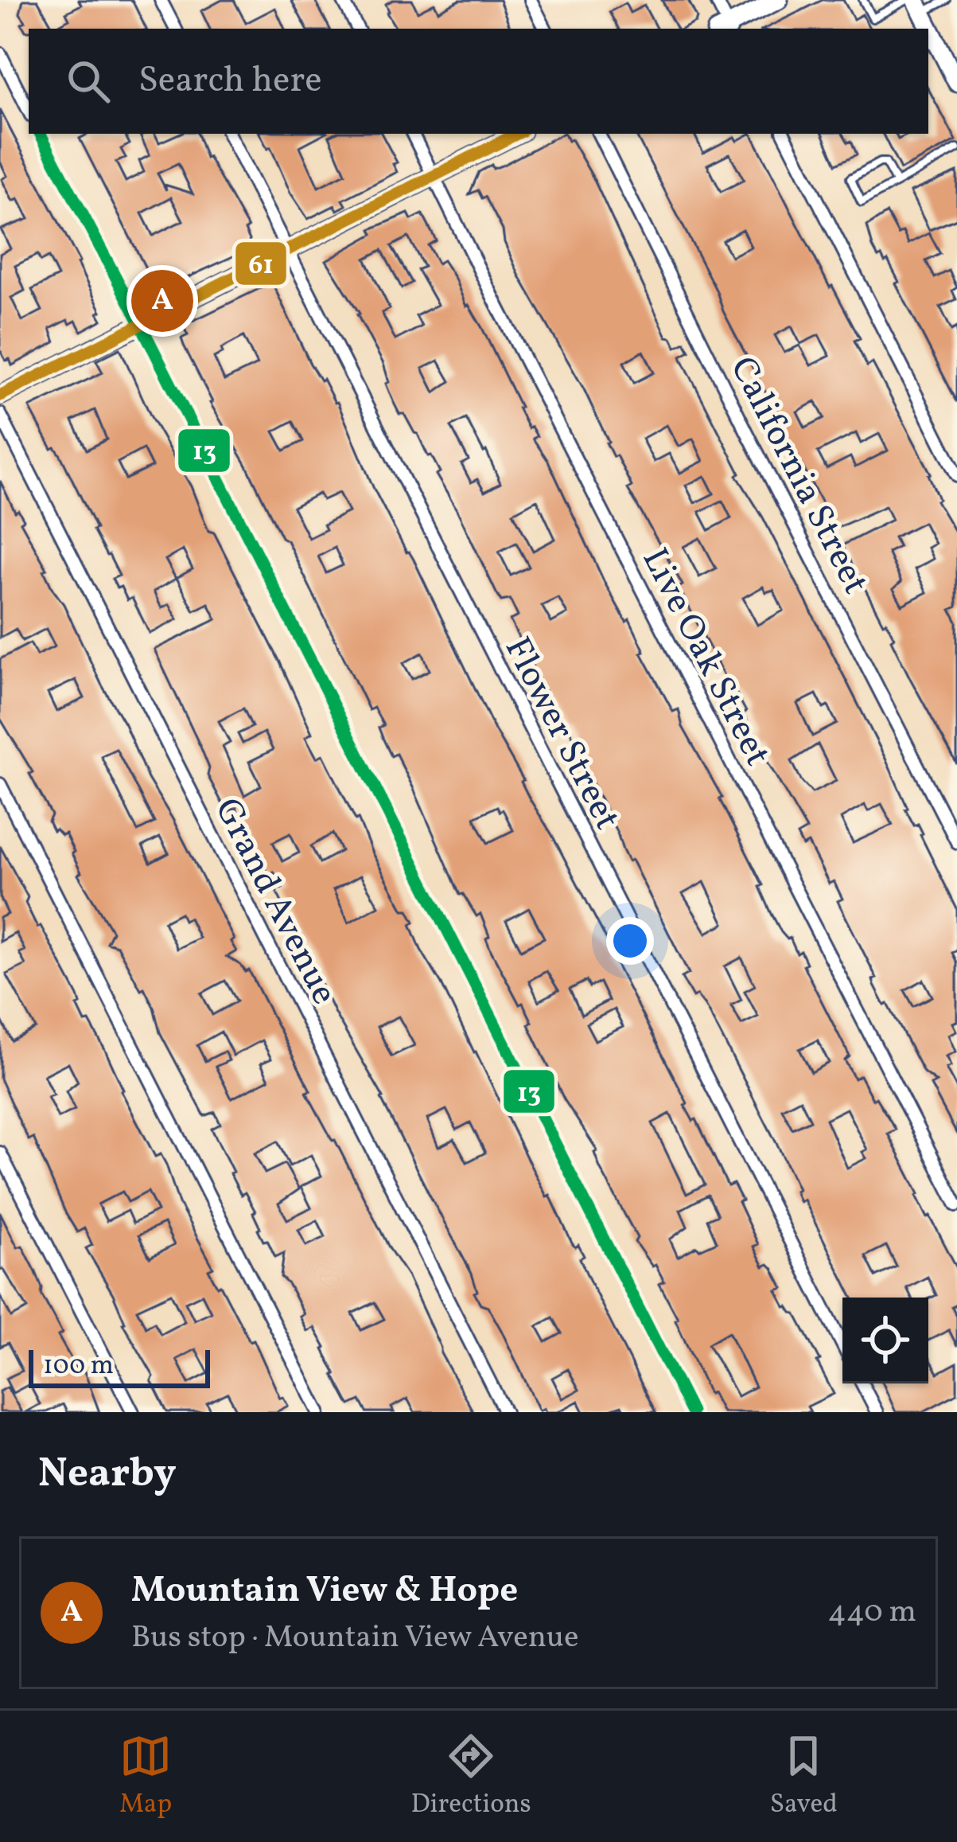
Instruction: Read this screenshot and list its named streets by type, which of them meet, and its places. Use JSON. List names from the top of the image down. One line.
{"streets":{"street":["California Street","Live Oak Street","Flower Street","Grand Avenue"]},"lines":["transit line 13","transit line 61"],"scale_bar":"100 m","page":{"search":"Search here","pins":"A","scale":"100 m","heading":"Nearby","list":[{"mark":"A","name":"Mountain View & Hope","note":"Bus stop · Mountain View Avenue","value":"440 m"}],"nav":["Map","Directions","Saved"]}}
